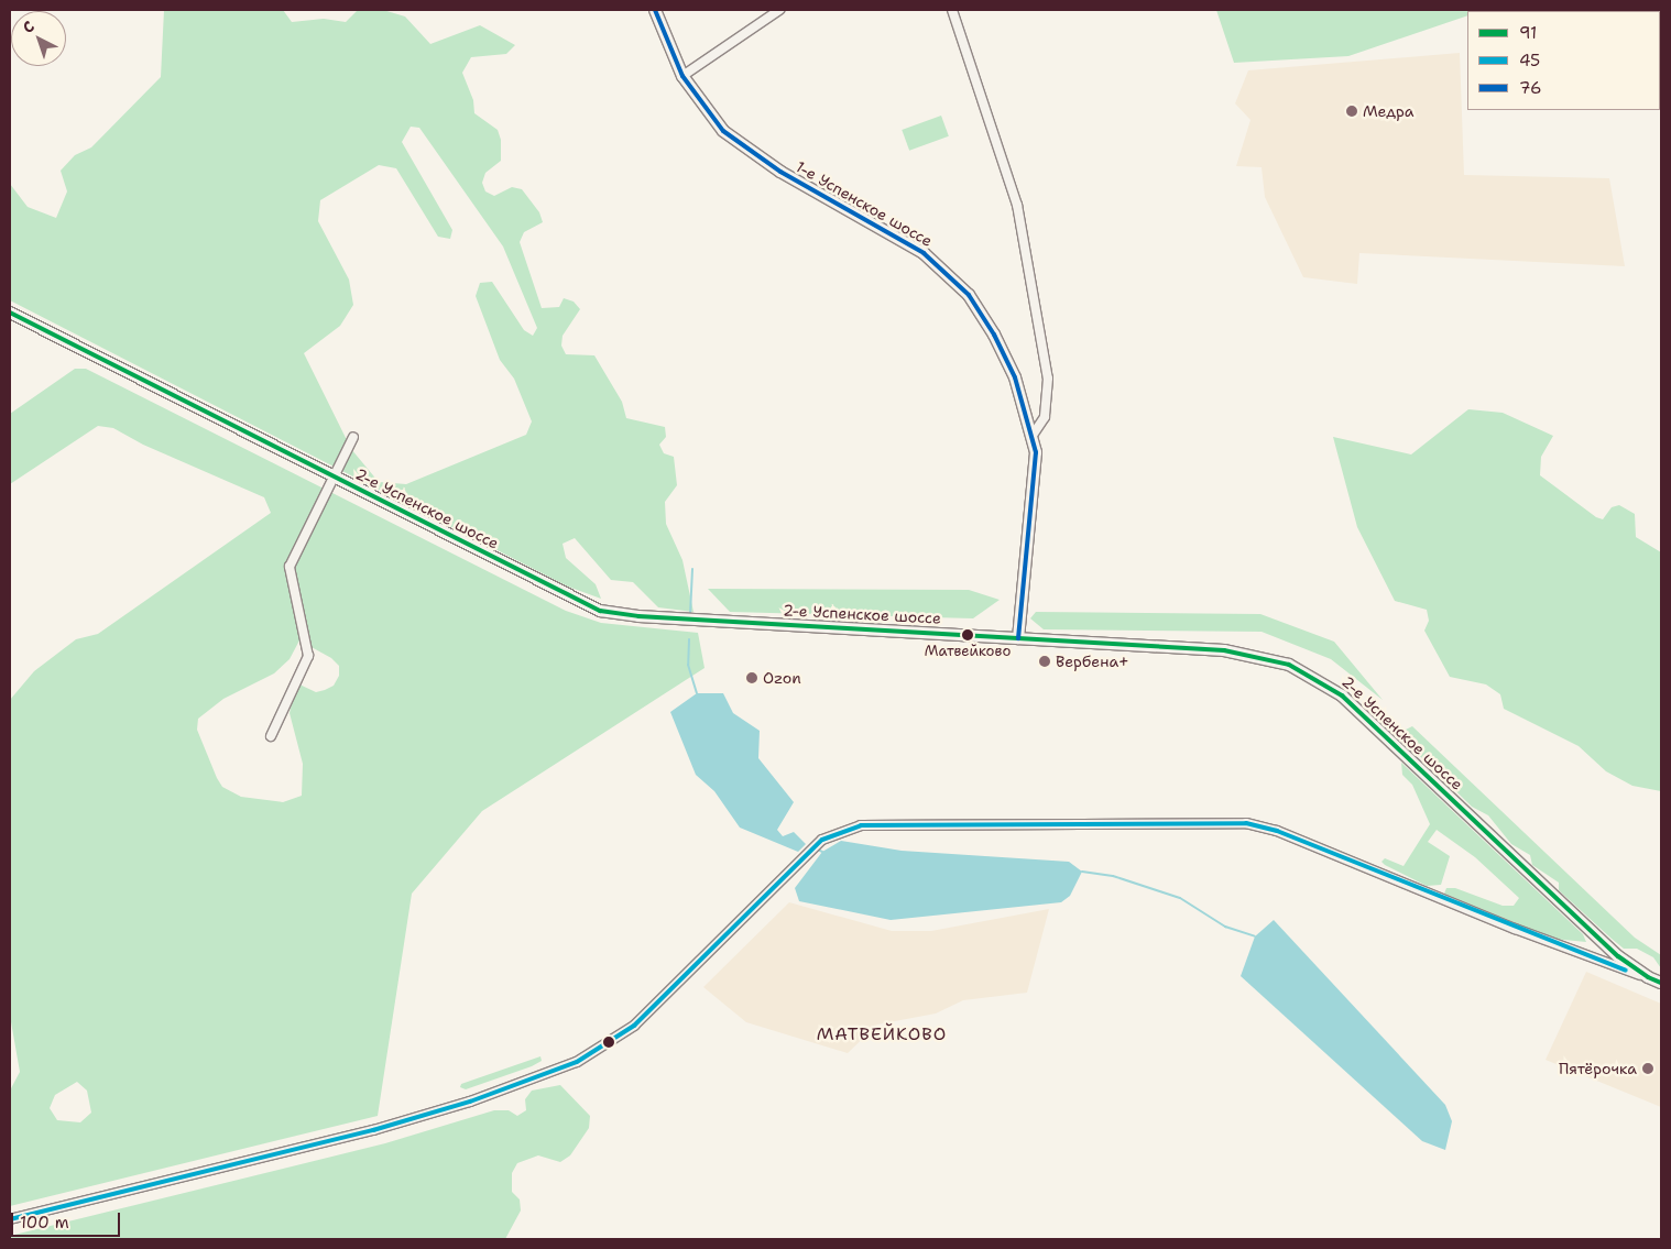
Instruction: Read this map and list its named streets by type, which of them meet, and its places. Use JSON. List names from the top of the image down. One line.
{"streets":{"main road":["1-е Успенское шоссе","2-е Успенское шоссе"]},"crossings":[["1-е Успенское шоссе","2-е Успенское шоссе"]],"districts":["МАТВЕЙКОВО"],"places":["Медра","Матвейково","Вербена+","Ozon","Пятёрочка"],"lines":["transit line 76","transit line 91","transit line 45"],"legend":["91","45","76"],"scale_bar":"100 m","north":"top left"}
